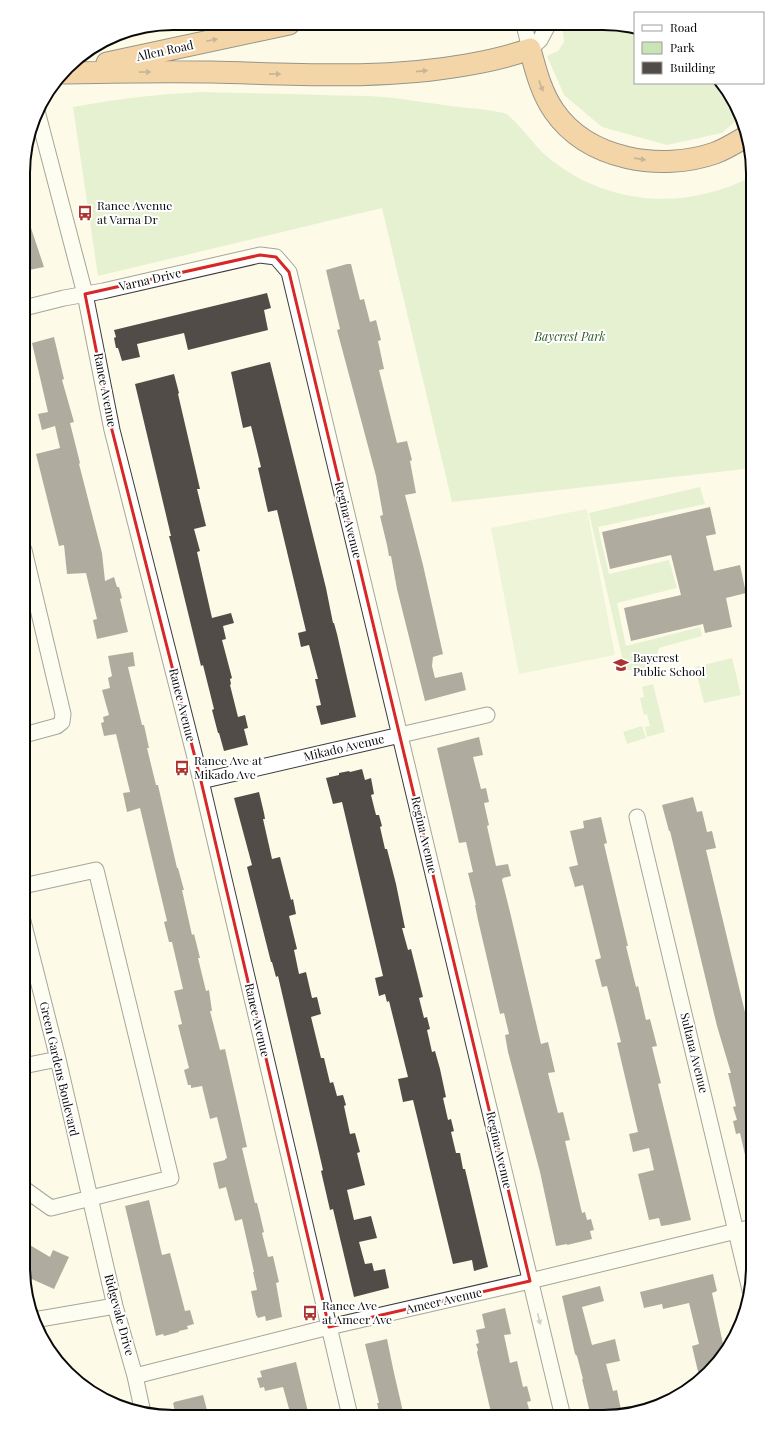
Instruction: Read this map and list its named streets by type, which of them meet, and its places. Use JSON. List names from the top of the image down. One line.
{"streets":{"highway":["Allen Road"],"street":["Varna Drive","Ranee Avenue","Regina Avenue","Mikado Avenue","Sultana Avenue","Green Gardens Boulevard","Ameer Avenue","Ridgevale Drive"]},"crossings":[["Varna Drive","Ranee Avenue"],["Varna Drive","Regina Avenue"],["Ranee Avenue","Mikado Avenue"],["Ranee Avenue","Ameer Avenue"],["Regina Avenue","Mikado Avenue"],["Regina Avenue","Ameer Avenue"],["Sultana Avenue","Ameer Avenue"],["Green Gardens Boulevard","Ridgevale Drive"],["Ameer Avenue","Ridgevale Drive"]],"parks":["Baycrest Park"],"places":{"bus stop":["Ranee Avenue at Varna Dr","Ranee Ave at Mikado Ave","Ranee Ave at Ameer Ave"],"school or university":["Baycrest Public School"]},"legend":["Road","Park","Building"]}
